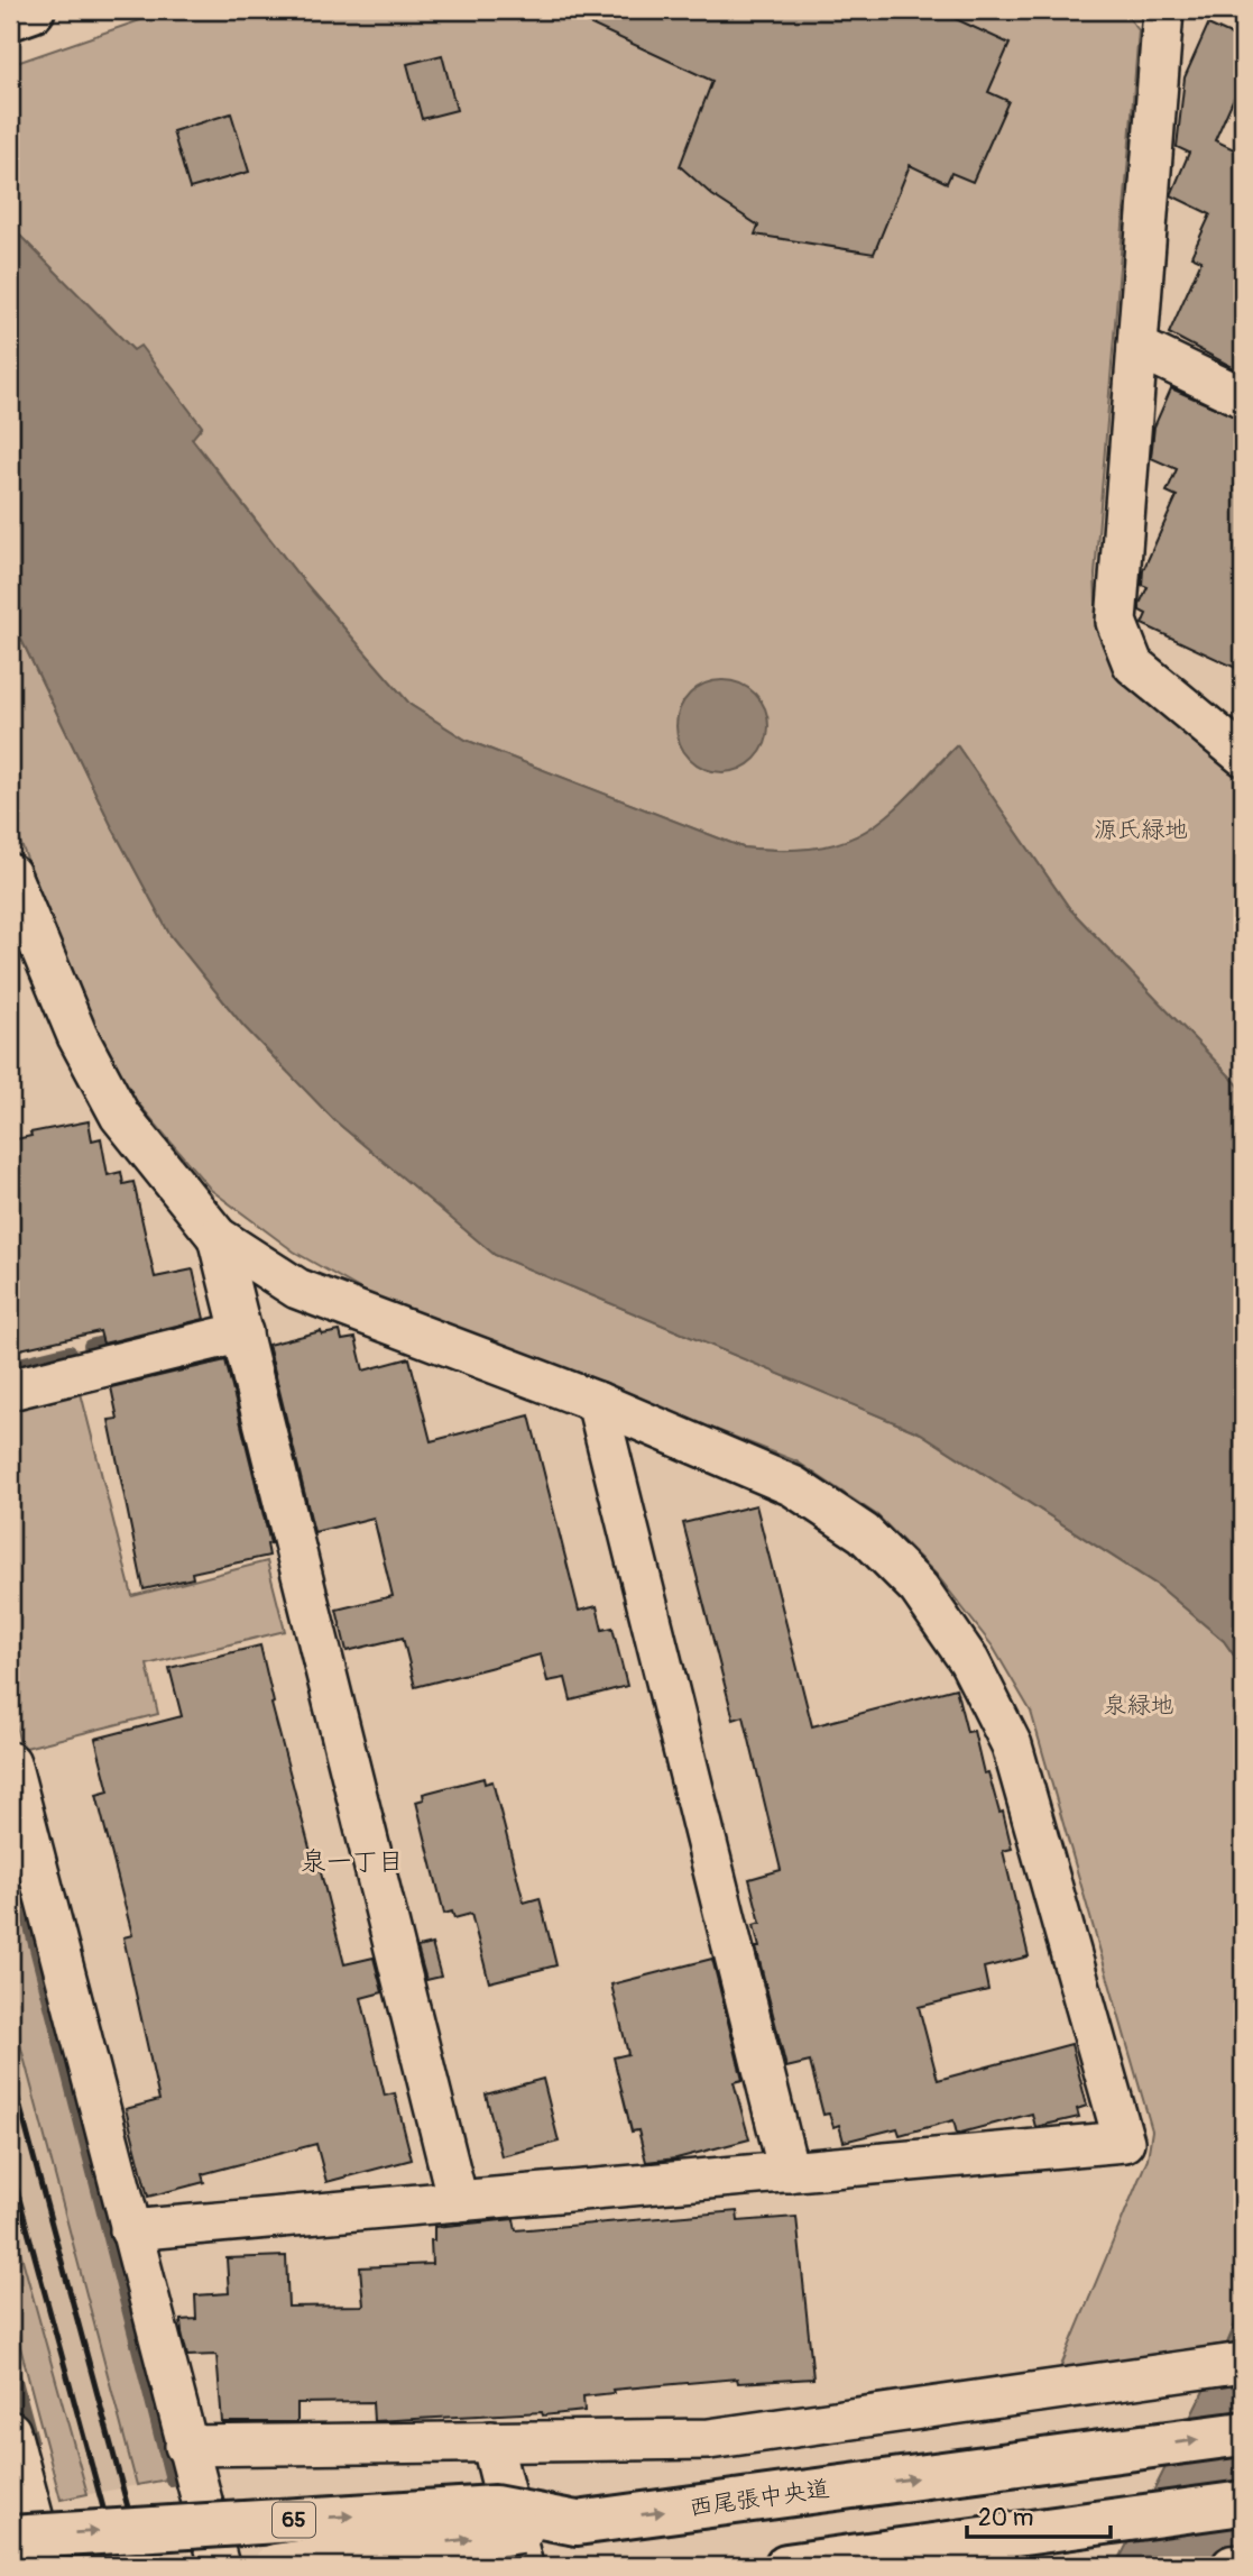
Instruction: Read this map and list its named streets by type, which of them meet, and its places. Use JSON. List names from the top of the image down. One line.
{"streets":{"main road":["西尾張中央道","65"]},"crossings":[["西尾張中央道","65"]],"districts":["泉一丁目"],"parks":["源氏緑地","泉緑地"],"scale_bar":"20 m"}
